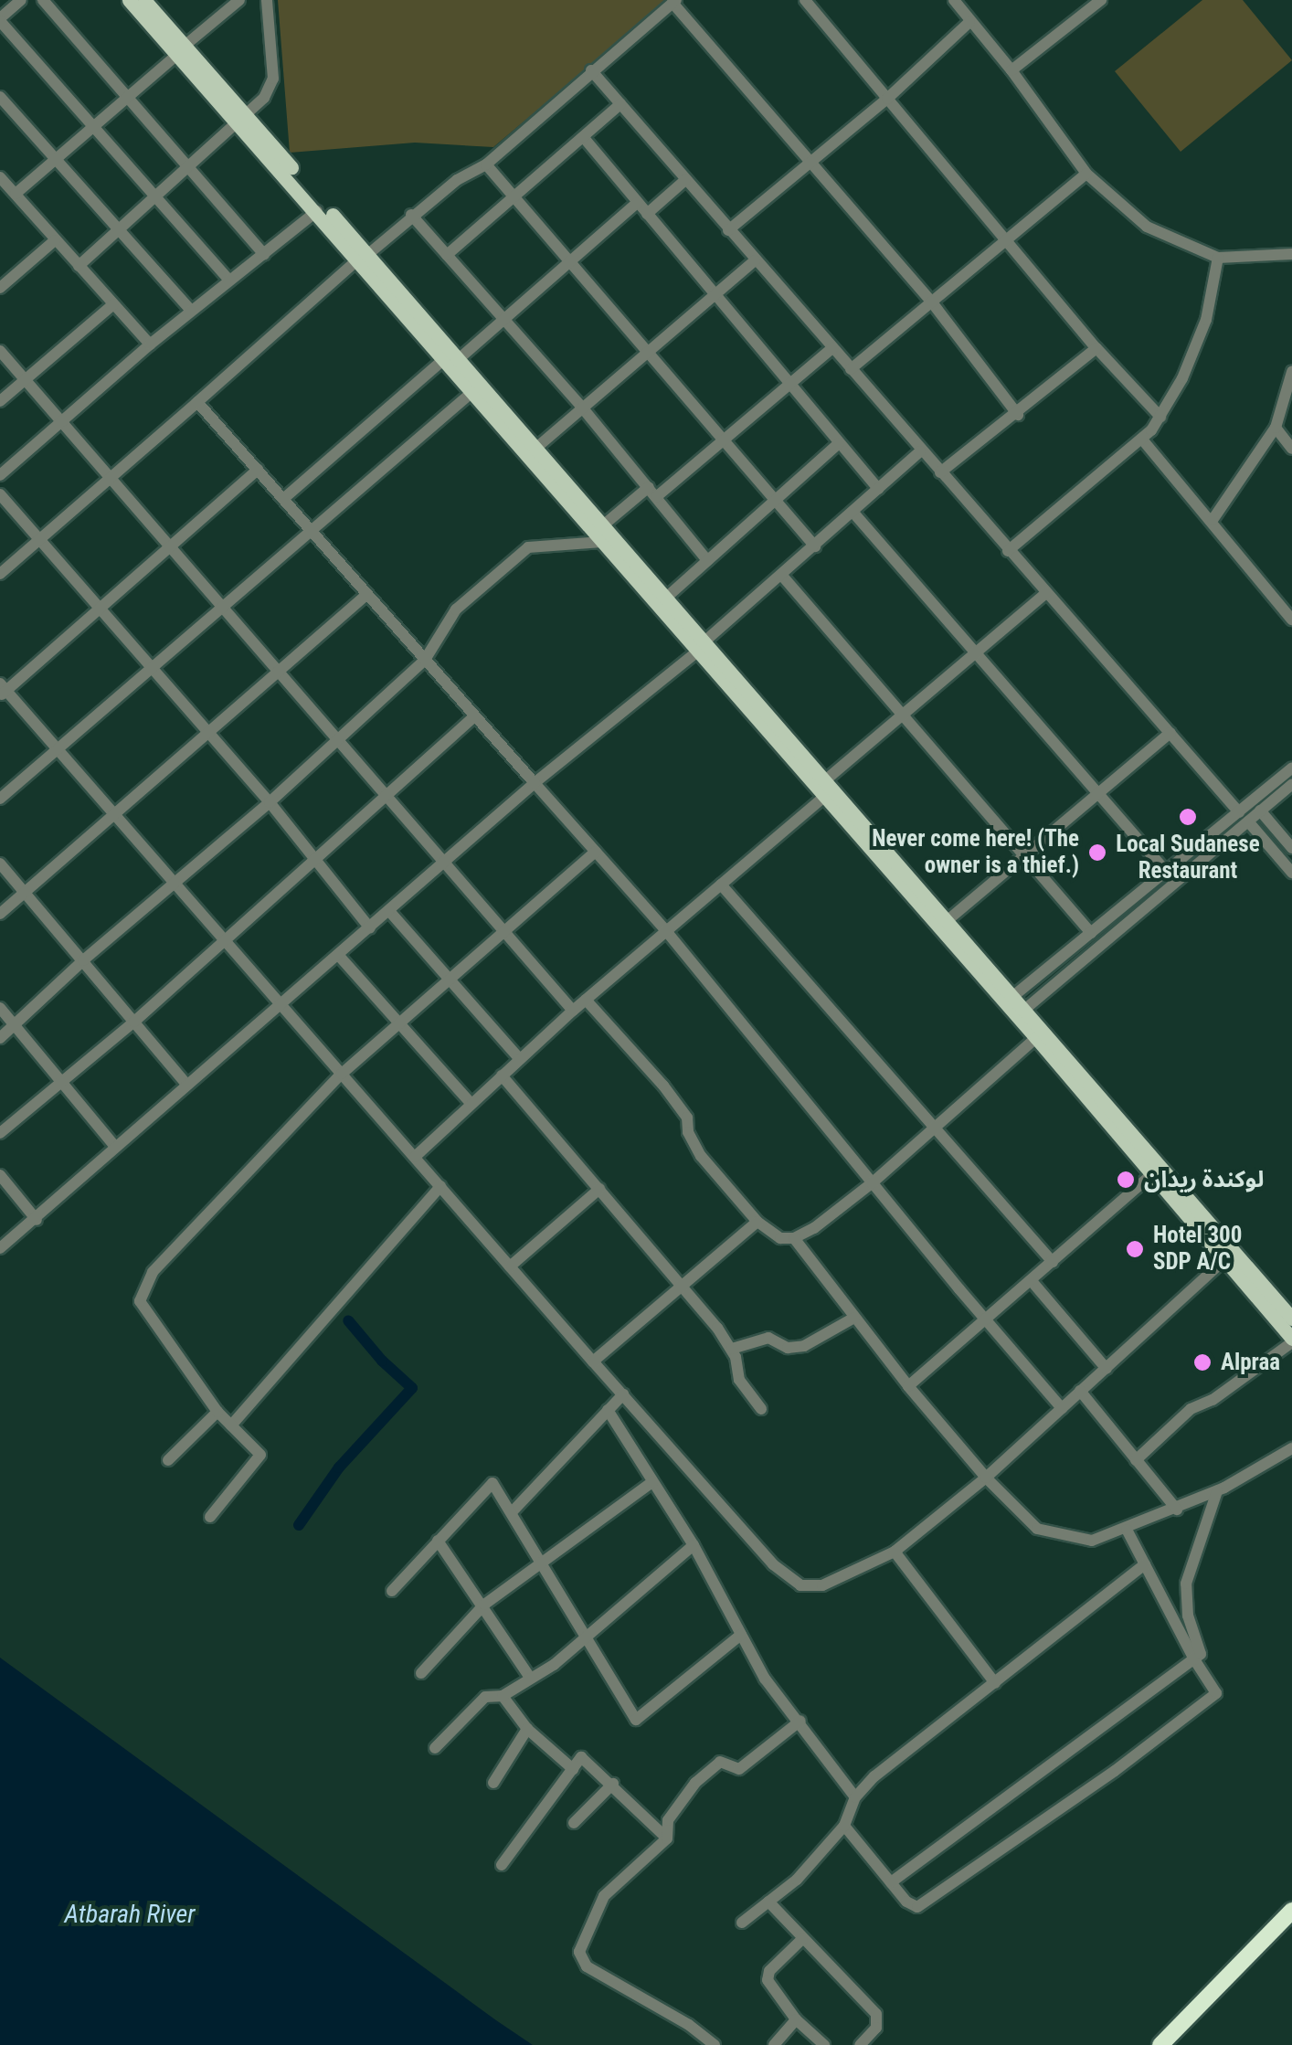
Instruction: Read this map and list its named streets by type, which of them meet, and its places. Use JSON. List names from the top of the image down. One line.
{"water":["Atbarah River"],"places":["Local Sudanese Restaurant","Never come here! (The owner is a thief.)","لوكندة ريدان","Hotel 300 SDP A/C","Alpraa"]}
